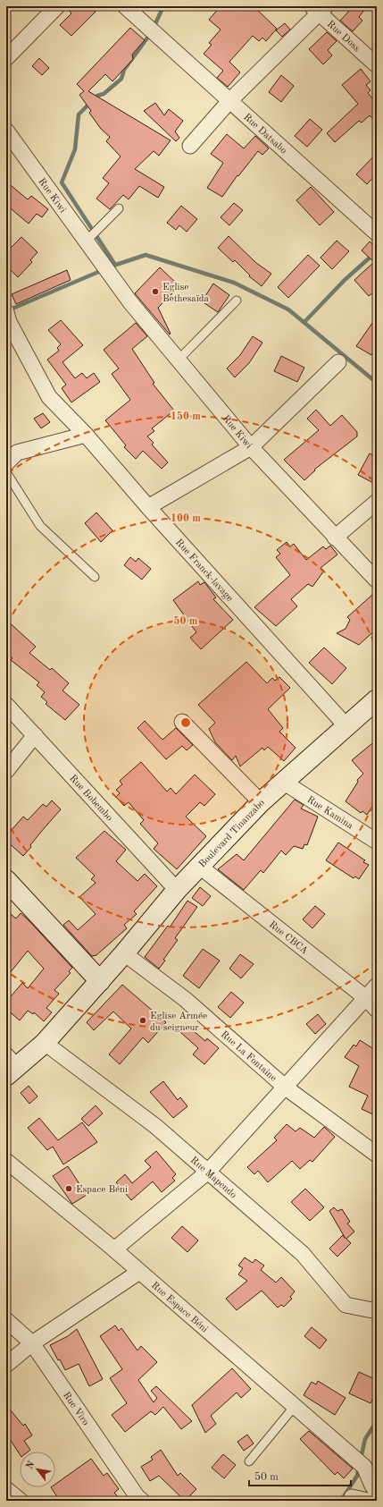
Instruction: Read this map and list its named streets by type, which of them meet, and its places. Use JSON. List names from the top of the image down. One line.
{"streets":{"street":["Rue Doss","Rue Datsabo","Rue Kiwi","Rue Franck-lavage","Rue Bobembo","Rue Kamina","Boulevard Tinanzabo","Rue CBCA","Rue La Fontaine","Rue Mapendo","Rue Espace Béni","Rue Viro"]},"crossings":[["Rue Franck-lavage","Boulevard Tinanzabo"],["Rue Bobembo","Boulevard Tinanzabo"],["Rue Kamina","Boulevard Tinanzabo"],["Boulevard Tinanzabo","Rue CBCA"],["Boulevard Tinanzabo","Rue La Fontaine"],["Boulevard Tinanzabo","Rue Mapendo"]],"places":["Eglise Bethesaïda","Eglise Armée du seigneur","Espace Béni"],"scale_bar":"50 m","north":"top left","rings":["150 m","100 m","50 m"]}
